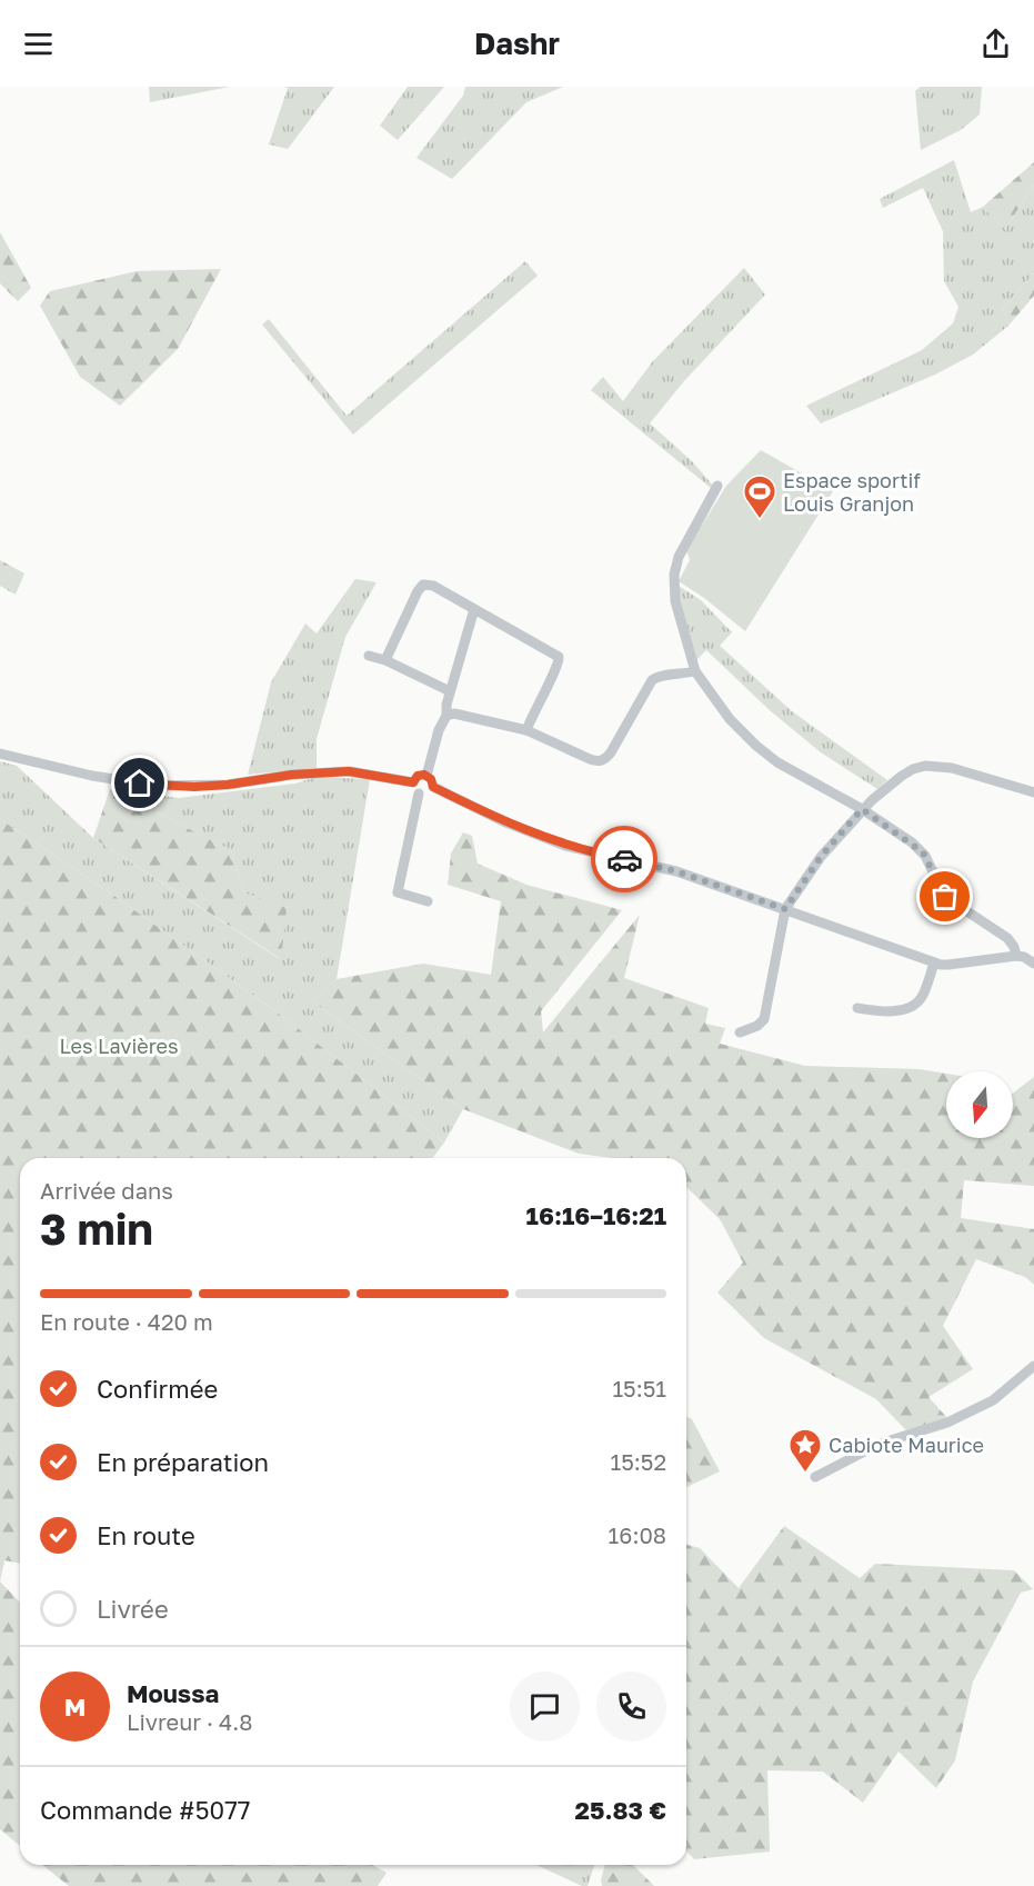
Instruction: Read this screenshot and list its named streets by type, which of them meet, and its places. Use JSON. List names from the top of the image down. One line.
{"parks":["Les Lavières"],"places":{"sports":["Espace sportif Louis Granjon"],"place":["Cabiote Maurice"]},"north":"bottom","page":{"header":"Dashr","heading":["3 min","Arrivée dans","16:16–16:21"],"panel":["Moussa","Livreur · 4.8","Commande #5077","25.83 €"],"bar":"En route · 420 m","list":[["Confirmée","15:51"],["En préparation","15:52"],["En route","16:08"],"Livrée"],"round":"M"}}
